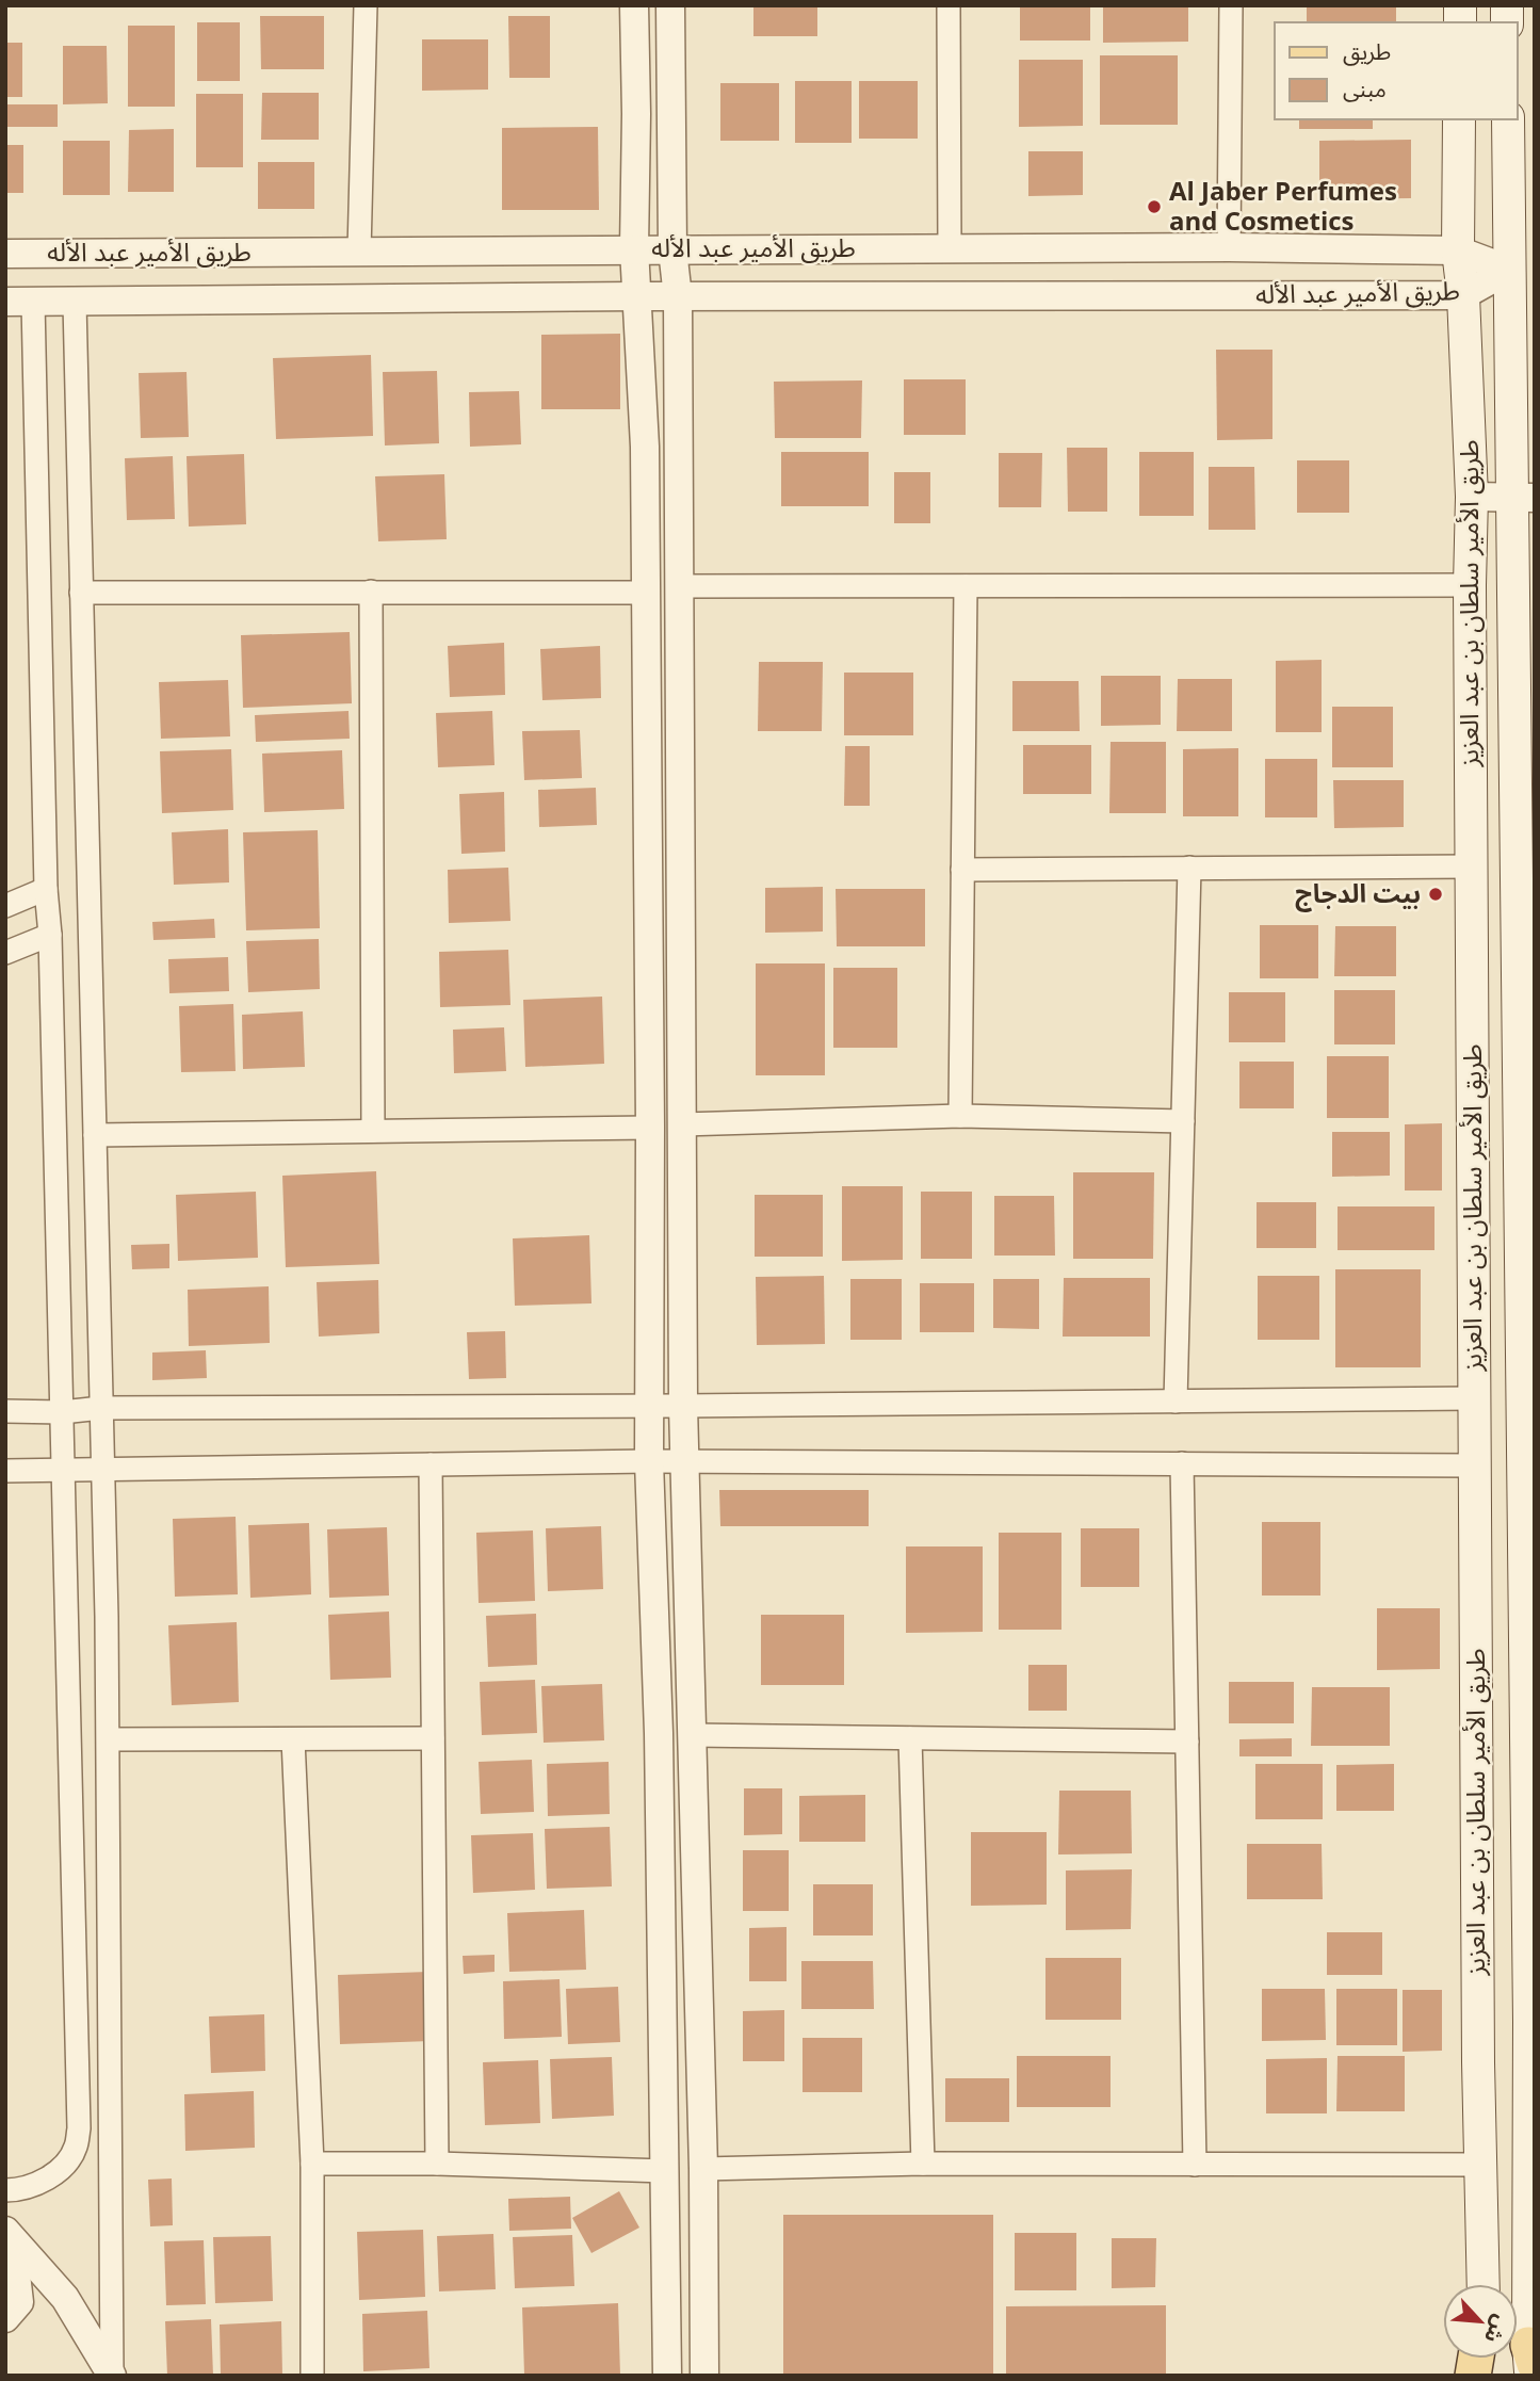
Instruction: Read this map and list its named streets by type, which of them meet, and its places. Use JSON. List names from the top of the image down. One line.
{"streets":{"main road":["طريق الأمير سلطان بن عبد العزيز"],"street":["طريق الأمير عبد الأله"]},"crossings":[["طريق الأمير عبد الأله","طريق الأمير سلطان بن عبد العزيز"]],"places":["Al Jaber Perfumes and Cosmetics","بيت الدجاج"],"legend":["طريق","مبنى"],"north":"bottom right"}
